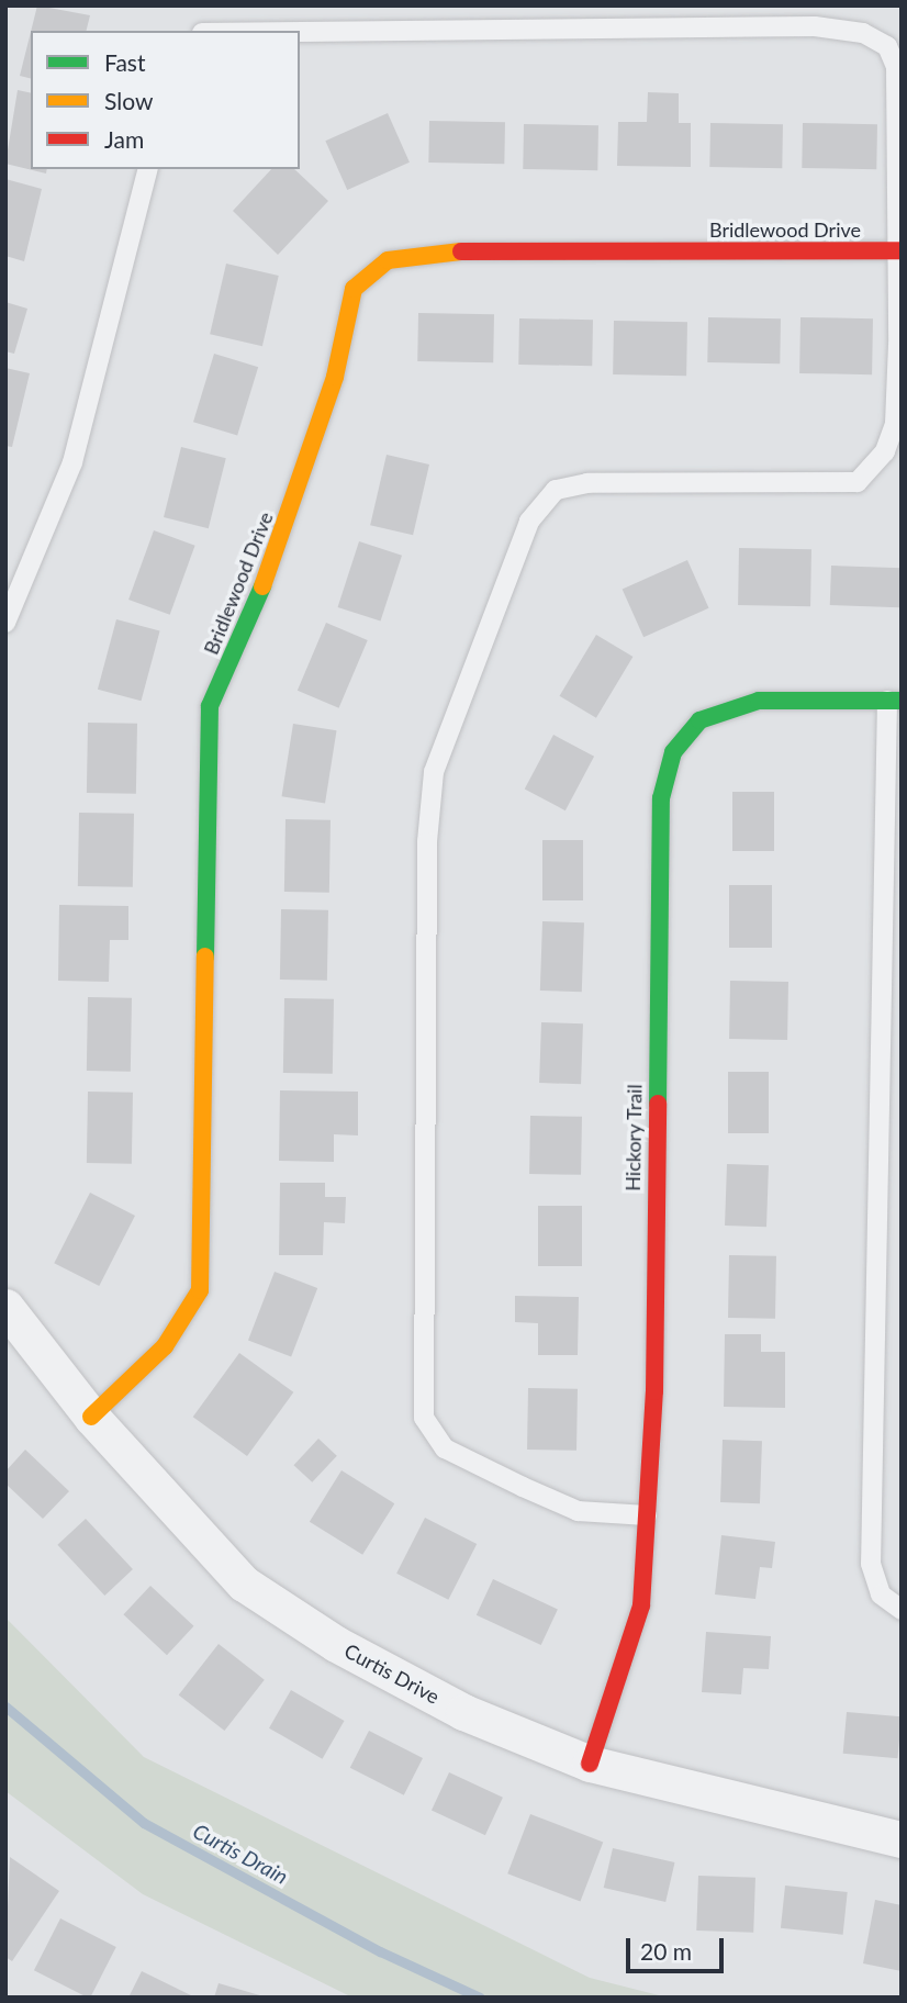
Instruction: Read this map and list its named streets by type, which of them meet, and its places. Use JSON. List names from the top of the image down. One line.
{"streets":{"street":["Bridlewood Drive","Hickory Trail","Curtis Drive"]},"crossings":[["Bridlewood Drive","Curtis Drive"],["Hickory Trail","Curtis Drive"]],"water":["Curtis Drain"],"legend":["Fast","Slow","Jam"],"scale_bar":"20 m"}
